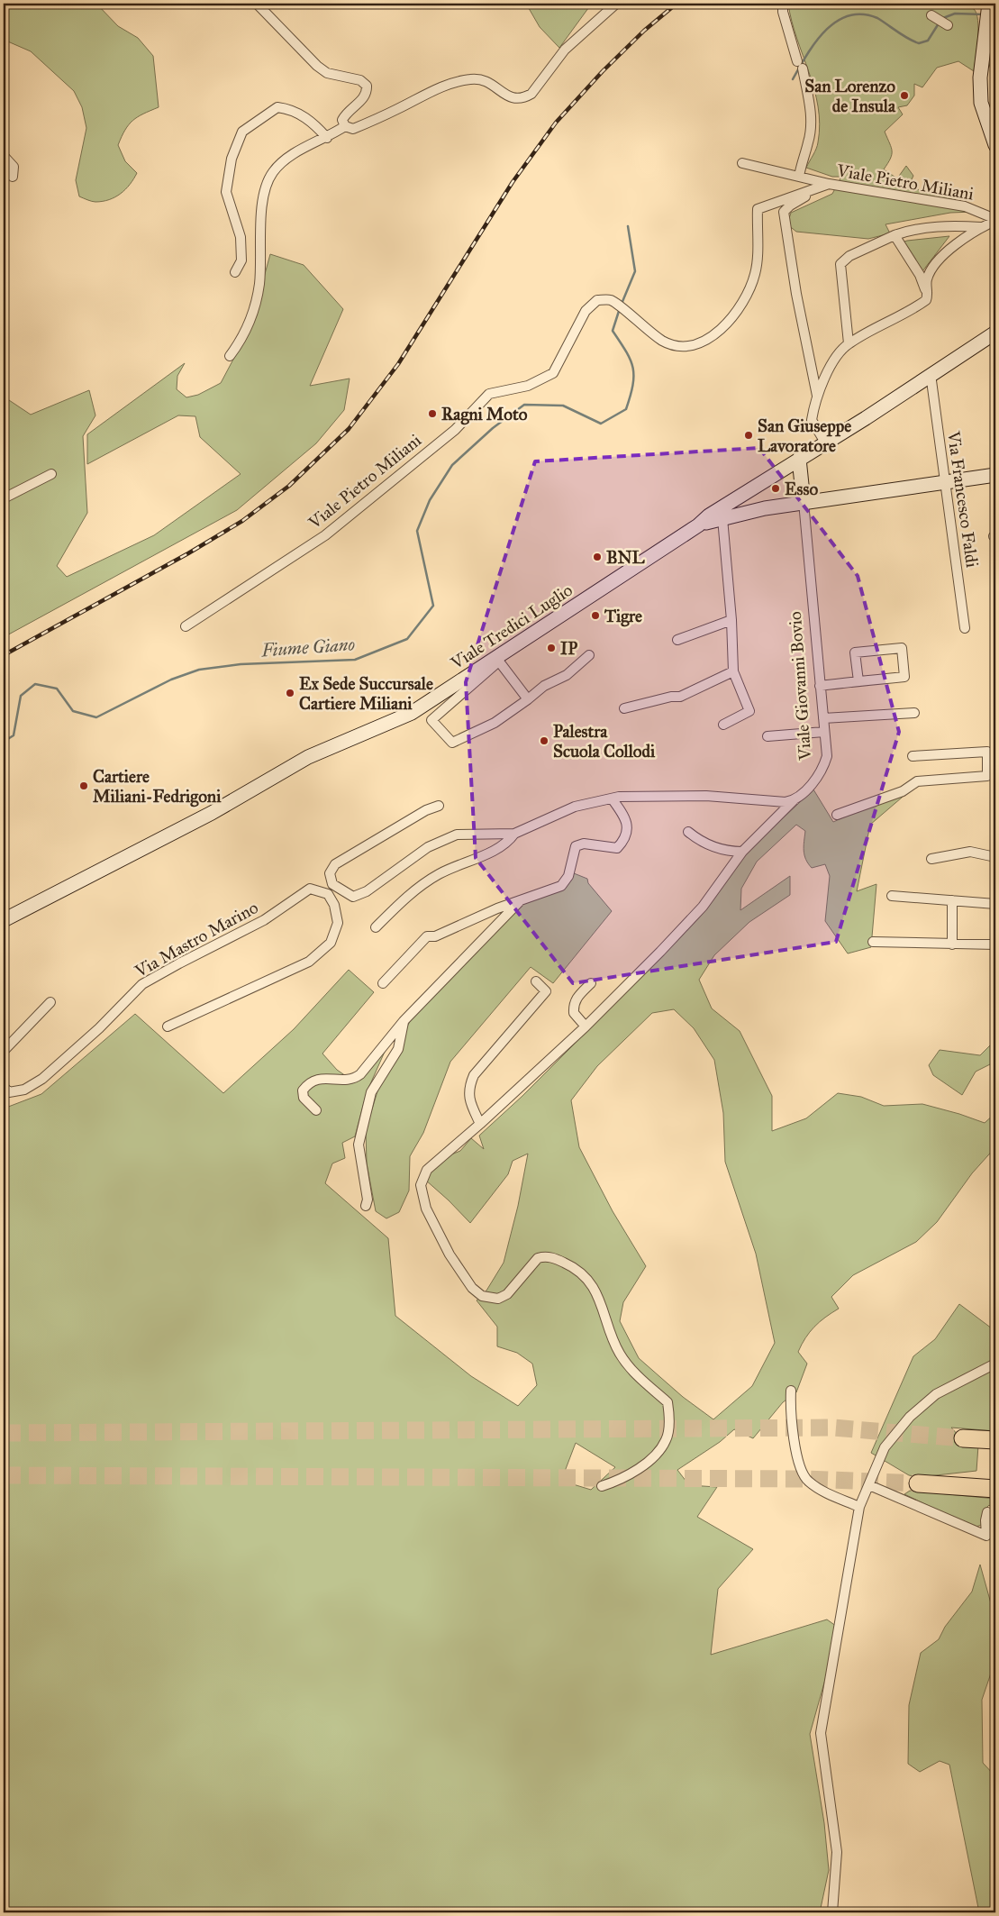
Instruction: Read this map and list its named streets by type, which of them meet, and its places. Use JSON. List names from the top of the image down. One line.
{"streets":{"main road":["Viale Tredici Luglio","Viale Giovanni Bovio"],"street":["Viale Pietro Miliani","Via Francesco Faldi","Via Mastro Marino"]},"water":["Fiume Giano"],"places":["San Lorenzo de Insula","Ragni Moto","San Giuseppe Lavoratore","Esso","BNL","Tigre","IP","Ex Sede Succursale Cartiere Miliani","Palestra Scuola Collodi","Cartiere Miliani-Fedrigoni"]}
